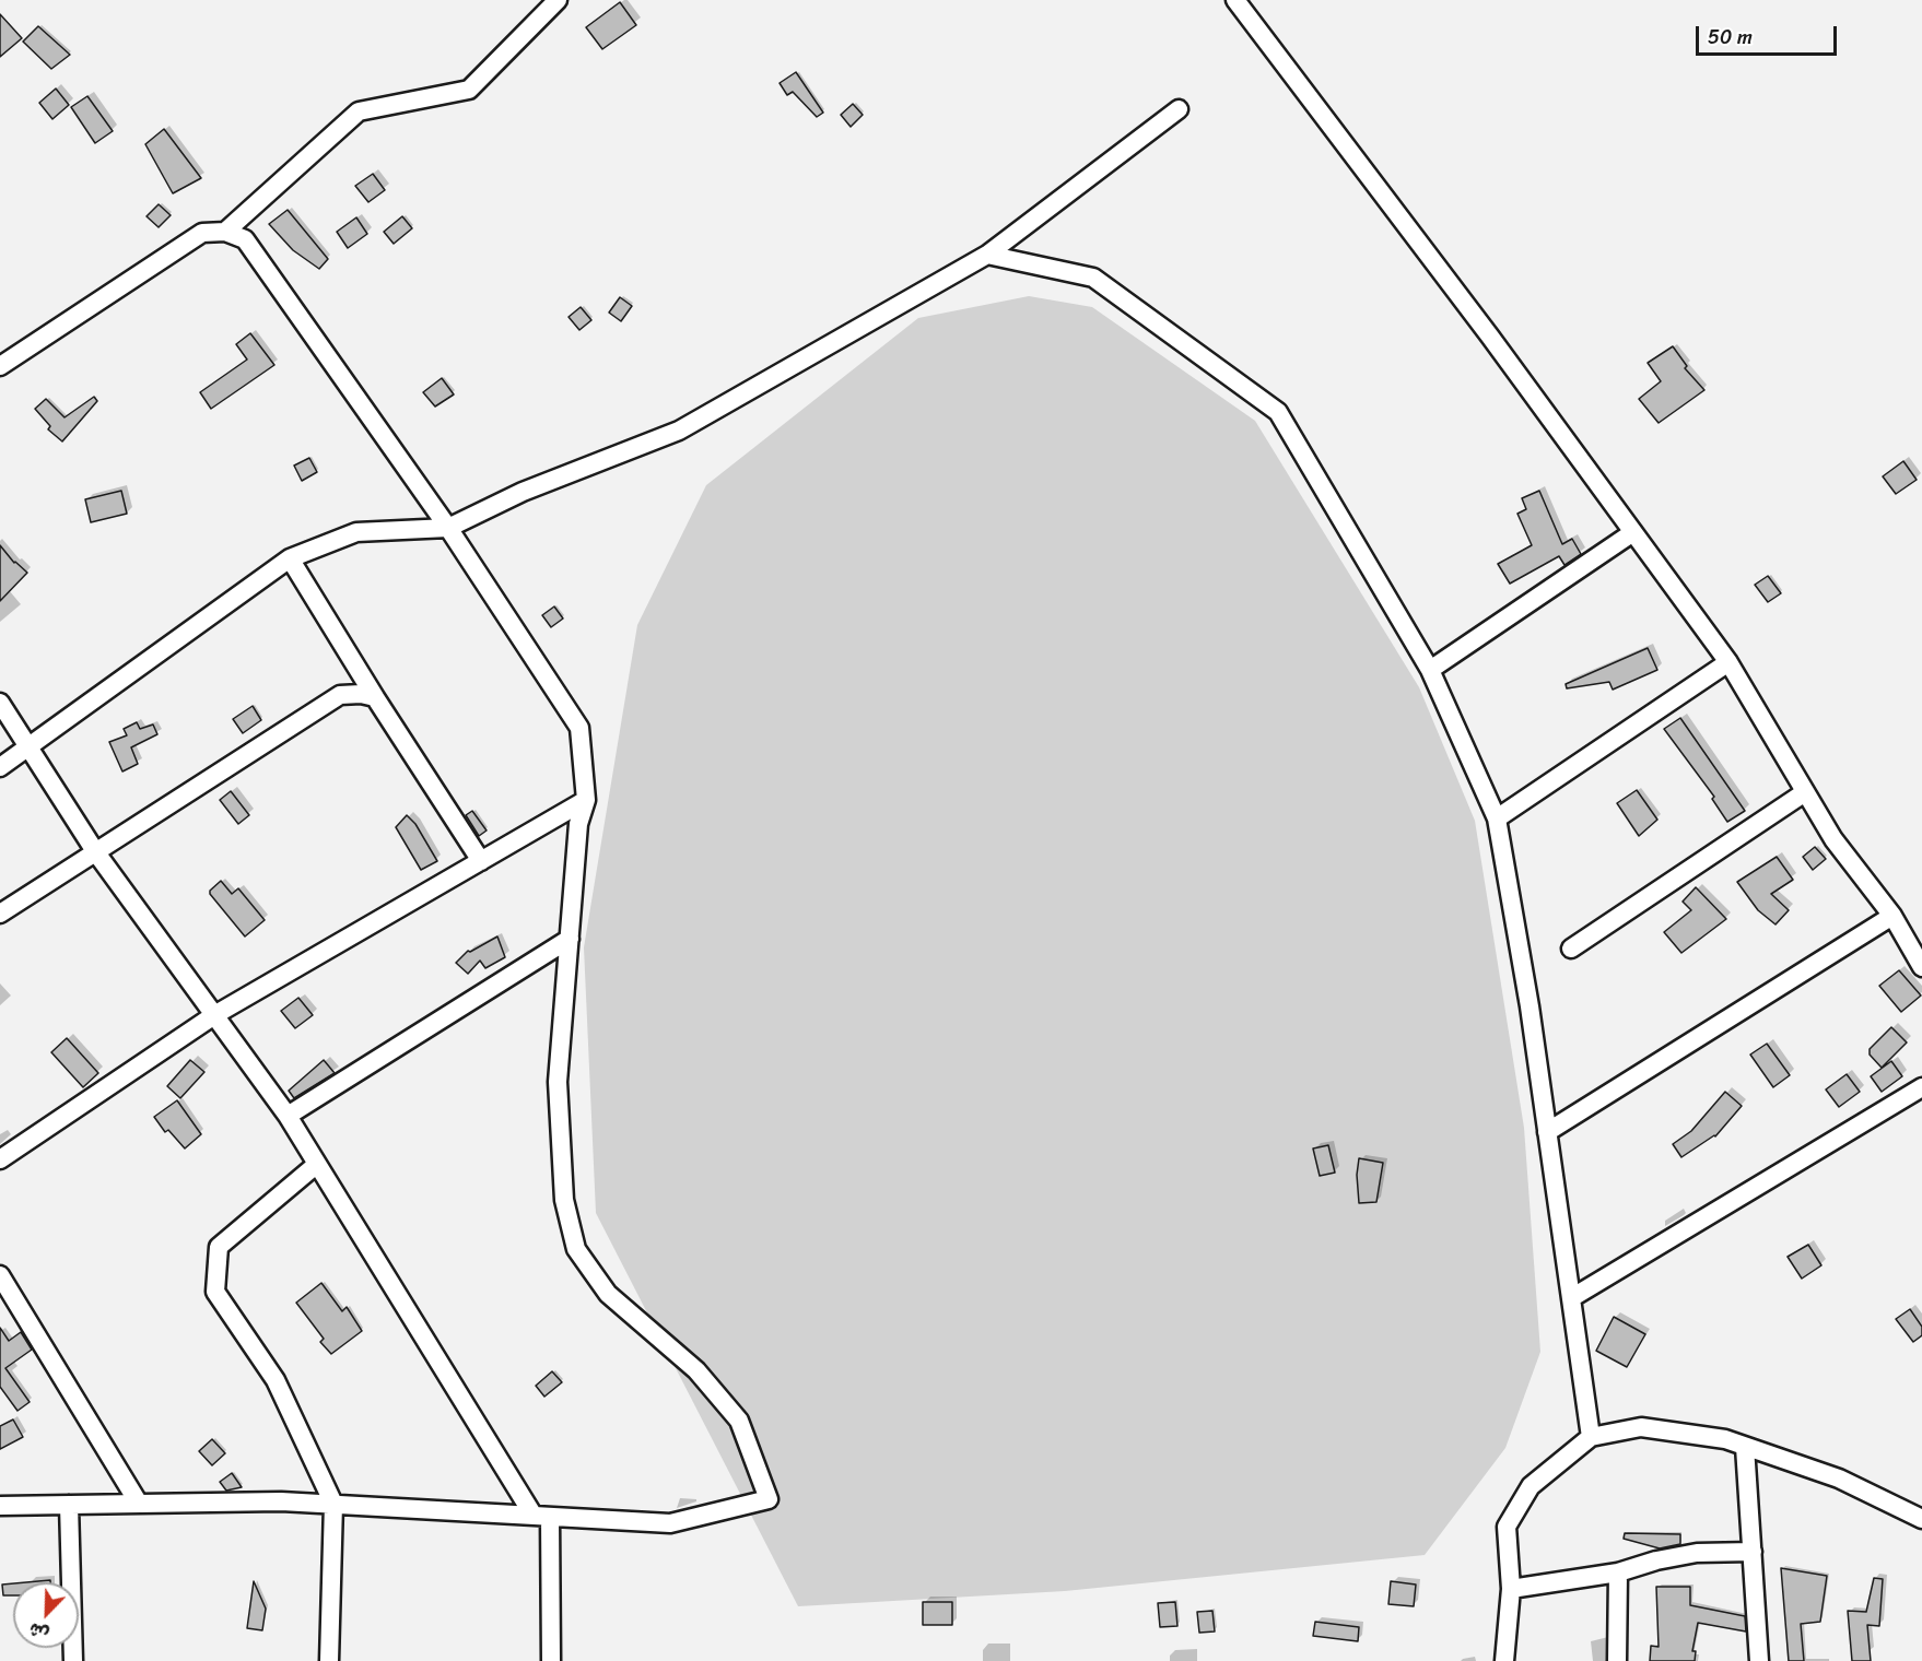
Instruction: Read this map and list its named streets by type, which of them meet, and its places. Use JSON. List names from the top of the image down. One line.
{"scale_bar":"50 m","north":"bottom left"}
